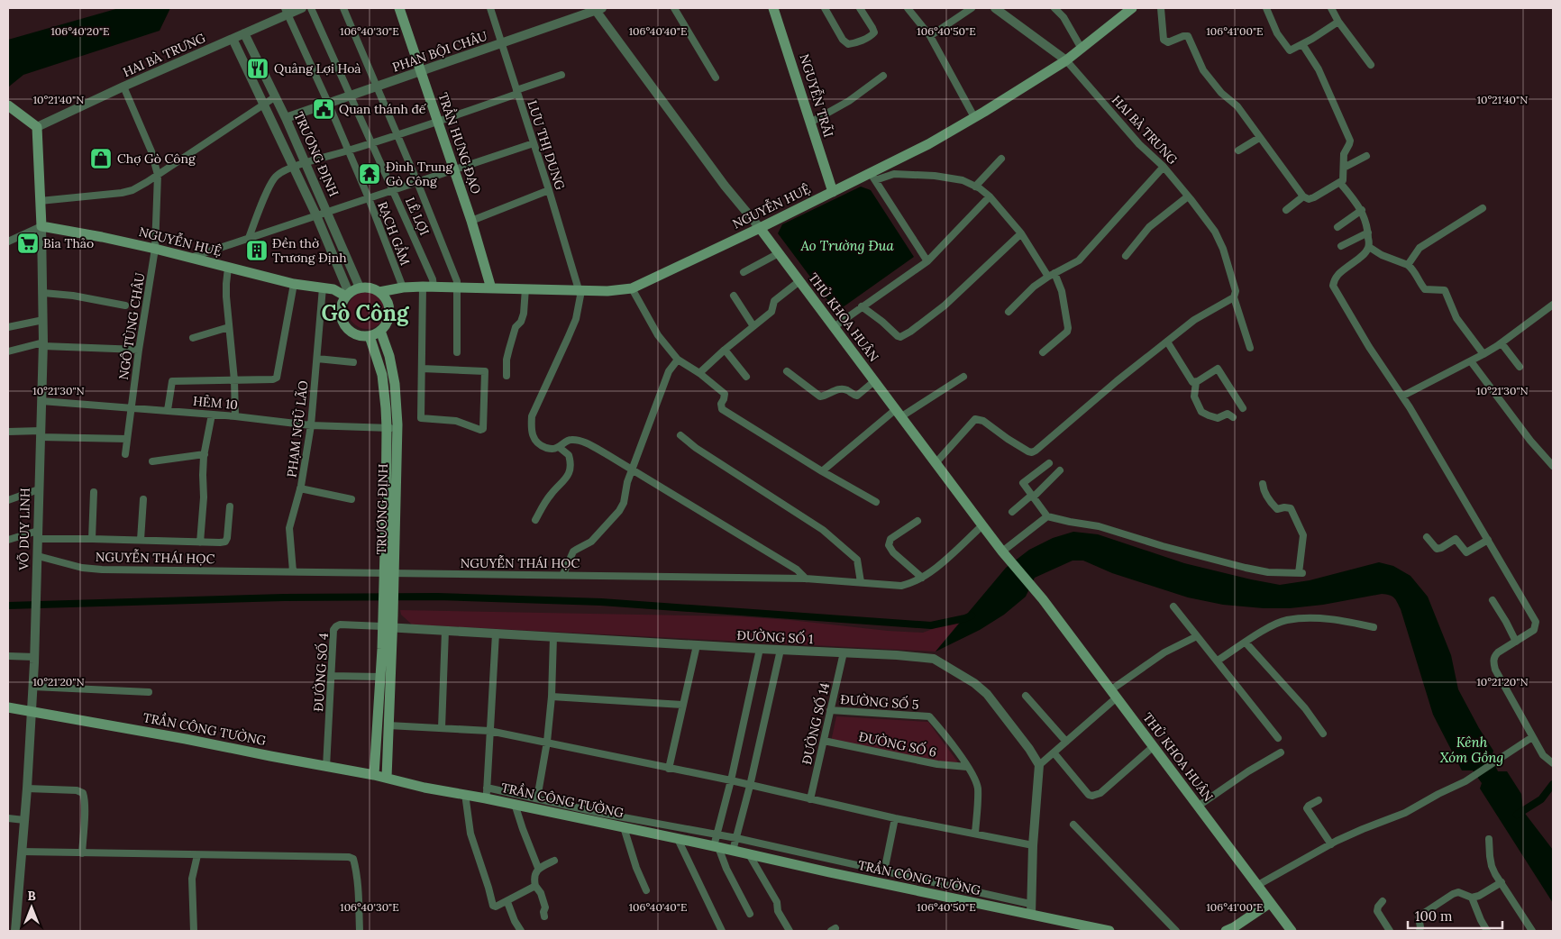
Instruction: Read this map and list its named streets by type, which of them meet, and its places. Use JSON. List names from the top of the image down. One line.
{"streets":{"main road":["NGUYỄN TRÃI","TRẦN HƯNG ĐẠO","TRƯƠNG ĐỊNH","NGUYỄN HUỆ","THỦ KHOA HUÂN","VÕ DUY LINH","TRẦN CÔNG TƯỜNG"],"street":["PHAN BỘI CHÂU","HAI BÀ TRƯNG","LƯU THỊ DUNG","LÊ LỢI","RẠCH GẦM","NGÔ TÙNG CHÂU","HẺM 10","PHẠM NGŨ LÃO","NGUYỄN THÁI HỌC","ĐƯỜNG SỐ 1","ĐƯỜNG SỐ 4","ĐƯỜNG SỐ 5","ĐƯỜNG SỐ 14","ĐƯỜNG SỐ 6"]},"crossings":[["PHAN BỘI CHÂU","TRẦN HƯNG ĐẠO"],["PHAN BỘI CHÂU","LƯU THỊ DUNG"],["PHAN BỘI CHÂU","TRƯƠNG ĐỊNH"],["PHAN BỘI CHÂU","LÊ LỢI"],["PHAN BỘI CHÂU","RẠCH GẦM"],["PHAN BỘI CHÂU","THỦ KHOA HUÂN"],["HAI BÀ TRƯNG","TRƯƠNG ĐỊNH"],["HAI BÀ TRƯNG","NGUYỄN HUỆ"],["HAI BÀ TRƯNG","RẠCH GẦM"],["HAI BÀ TRƯNG","NGÔ TÙNG CHÂU"],["HAI BÀ TRƯNG","VÕ DUY LINH"],["NGUYỄN TRÃI","NGUYỄN HUỆ"],["TRẦN HƯNG ĐẠO","NGUYỄN HUỆ"],["LƯU THỊ DUNG","NGUYỄN HUỆ"],["TRƯƠNG ĐỊNH","NGUYỄN HUỆ"],["TRƯƠNG ĐỊNH","HẺM 10"],["TRƯƠNG ĐỊNH","NGUYỄN THÁI HỌC"],["TRƯƠNG ĐỊNH","ĐƯỜNG SỐ 1"],["TRƯƠNG ĐỊNH","ĐƯỜNG SỐ 4"],["NGUYỄN HUỆ","LÊ LỢI"],["NGUYỄN HUỆ","RẠCH GẦM"],["NGUYỄN HUỆ","THỦ KHOA HUÂN"],["NGUYỄN HUỆ","NGÔ TÙNG CHÂU"],["NGUYỄN HUỆ","PHẠM NGŨ LÃO"],["NGUYỄN HUỆ","VÕ DUY LINH"],["THỦ KHOA HUÂN","NGUYỄN THÁI HỌC"],["NGÔ TÙNG CHÂU","HẺM 10"],["HẺM 10","PHẠM NGŨ LÃO"],["HẺM 10","VÕ DUY LINH"],["PHẠM NGŨ LÃO","NGUYỄN THÁI HỌC"],["VÕ DUY LINH","NGUYỄN THÁI HỌC"],["VÕ DUY LINH","TRẦN CÔNG TƯỜNG"],["ĐƯỜNG SỐ 1","ĐƯỜNG SỐ 4"],["ĐƯỜNG SỐ 1","ĐƯỜNG SỐ 14"],["ĐƯỜNG SỐ 4","TRẦN CÔNG TƯỜNG"],["ĐƯỜNG SỐ 5","ĐƯỜNG SỐ 14"],["ĐƯỜNG SỐ 5","ĐƯỜNG SỐ 6"],["ĐƯỜNG SỐ 14","ĐƯỜNG SỐ 6"]],"districts":["Gò Công"],"water":["Ao Trường Đua","Kênh Xóm Gồng"],"places":{"restaurant":["Quảng Lợi Hoà"],"public building":["Quan thánh đế"],"shop":["Chợ Gò Công"],"temple":["Đình Trung Gò Công"],"supermarket":["Bia Thảo"],"building":["Đền thờ Trương Định"]},"scale_bar":"100 m","north":"top","coordinates":["106°40'20\"E","106°40'30\"E","106°40'40\"E","106°40'50\"E","106°41'00\"E","10°21'40\"N","10°21'30\"N","10°21'20\"N"]}
